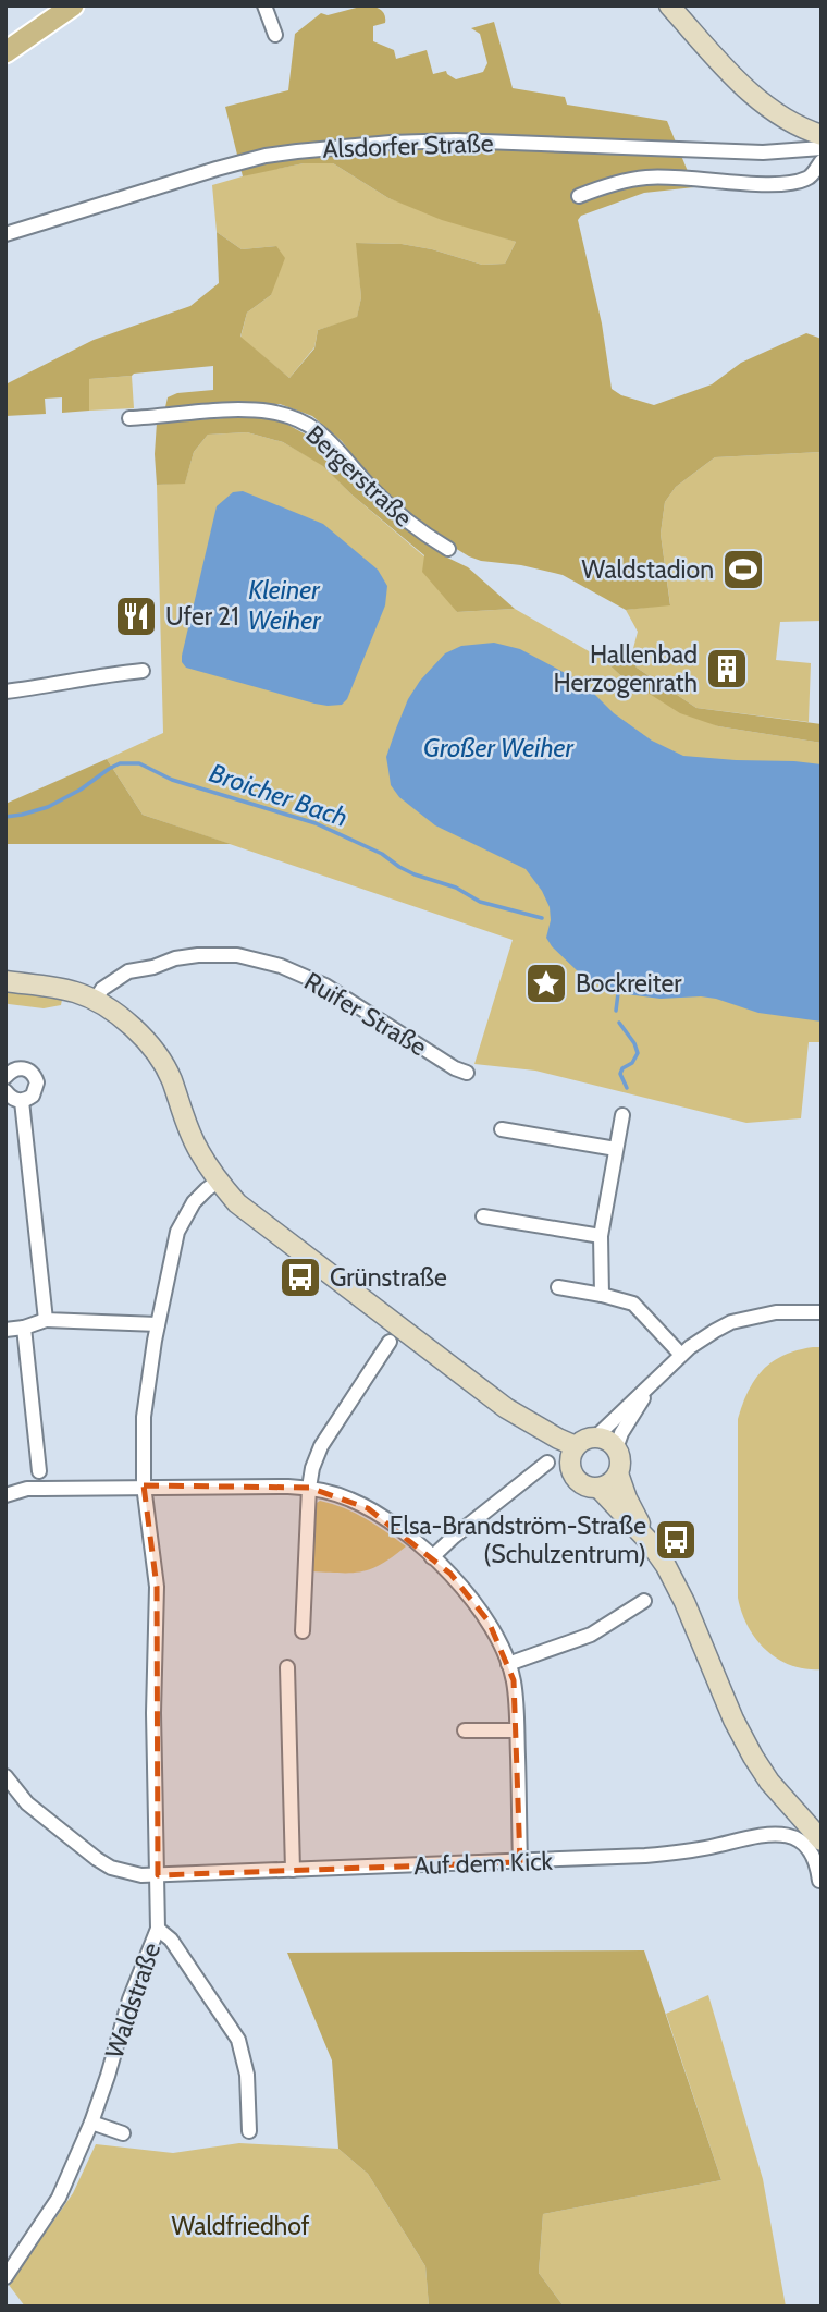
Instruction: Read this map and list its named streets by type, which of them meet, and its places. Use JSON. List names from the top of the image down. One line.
{"streets":{"street":["Alsdorfer Straße","Bergerstraße","Ruifer Straße","Auf dem Kick","Waldstraße"]},"crossings":[["Auf dem Kick","Waldstraße"]],"water":["Kleiner Weiher","Großer Weiher","Broicher Bach"],"parks":["Waldfriedhof"],"places":{"sports":["Waldstadion"],"restaurant":["Ufer 21"],"building":["Hallenbad Herzogenrath"],"place":["Bockreiter"],"bus stop":["Grünstraße","Elsa-Brandström-Straße (Schulzentrum)"]}}
